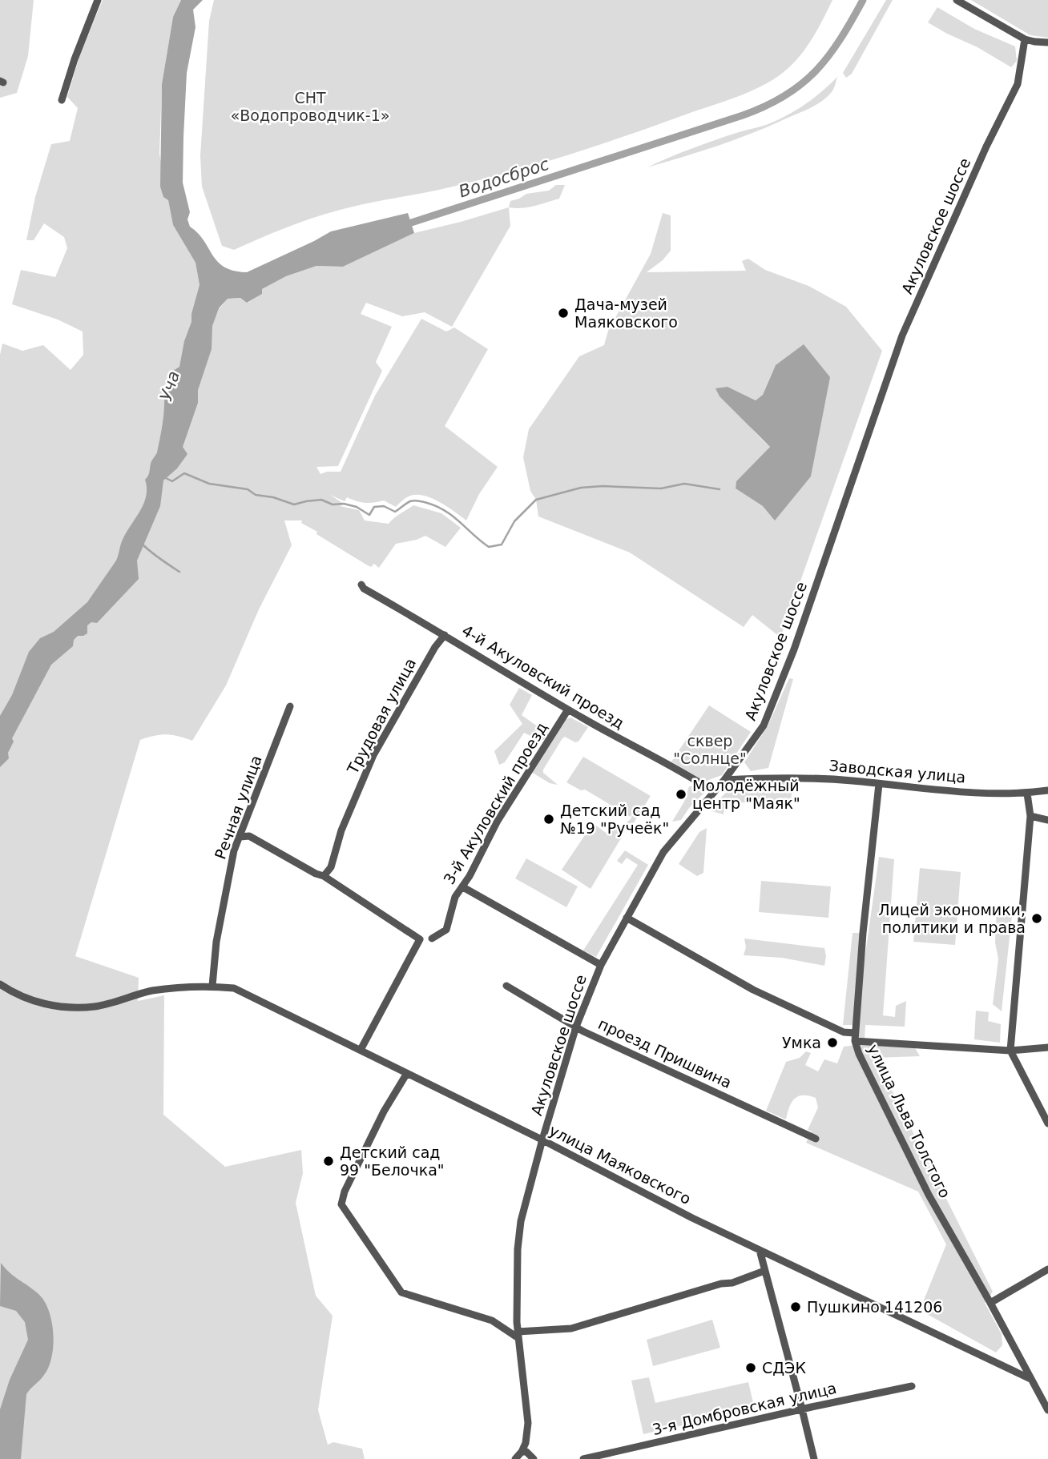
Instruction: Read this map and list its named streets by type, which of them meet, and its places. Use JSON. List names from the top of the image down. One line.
{"streets":{"street":["Акуловское шоссе","4-й Акуловский проезд","Трудовая улица","Заводская улица","3-й Акуловский проезд","Речная улица","проезд Пришвина","улица Льва Толстого","улица Маяковского","3-я Домбровская улица"]},"crossings":[["Акуловское шоссе","4-й Акуловский проезд"],["Акуловское шоссе","Заводская улица"],["Акуловское шоссе","проезд Пришвина"],["Акуловское шоссе","улица Маяковского"],["4-й Акуловский проезд","Трудовая улица"],["4-й Акуловский проезд","3-й Акуловский проезд"],["Заводская улица","улица Льва Толстого"],["Речная улица","улица Маяковского"],["улица Льва Толстого","улица Маяковского"]],"water":["Водосброс","Уча"],"parks":["СНТ «Водопроводчик-1»","сквер \"Солнце\""],"places":["Дача-музей Маяковского","Молодёжный центр \"Маяк\"","Детский сад №19 \"Ручеёк\"","Лицей экономики, политики и права","Умка","Детский сад 99 \"Белочка\"","Пушкино 141206","СДЭК"]}
